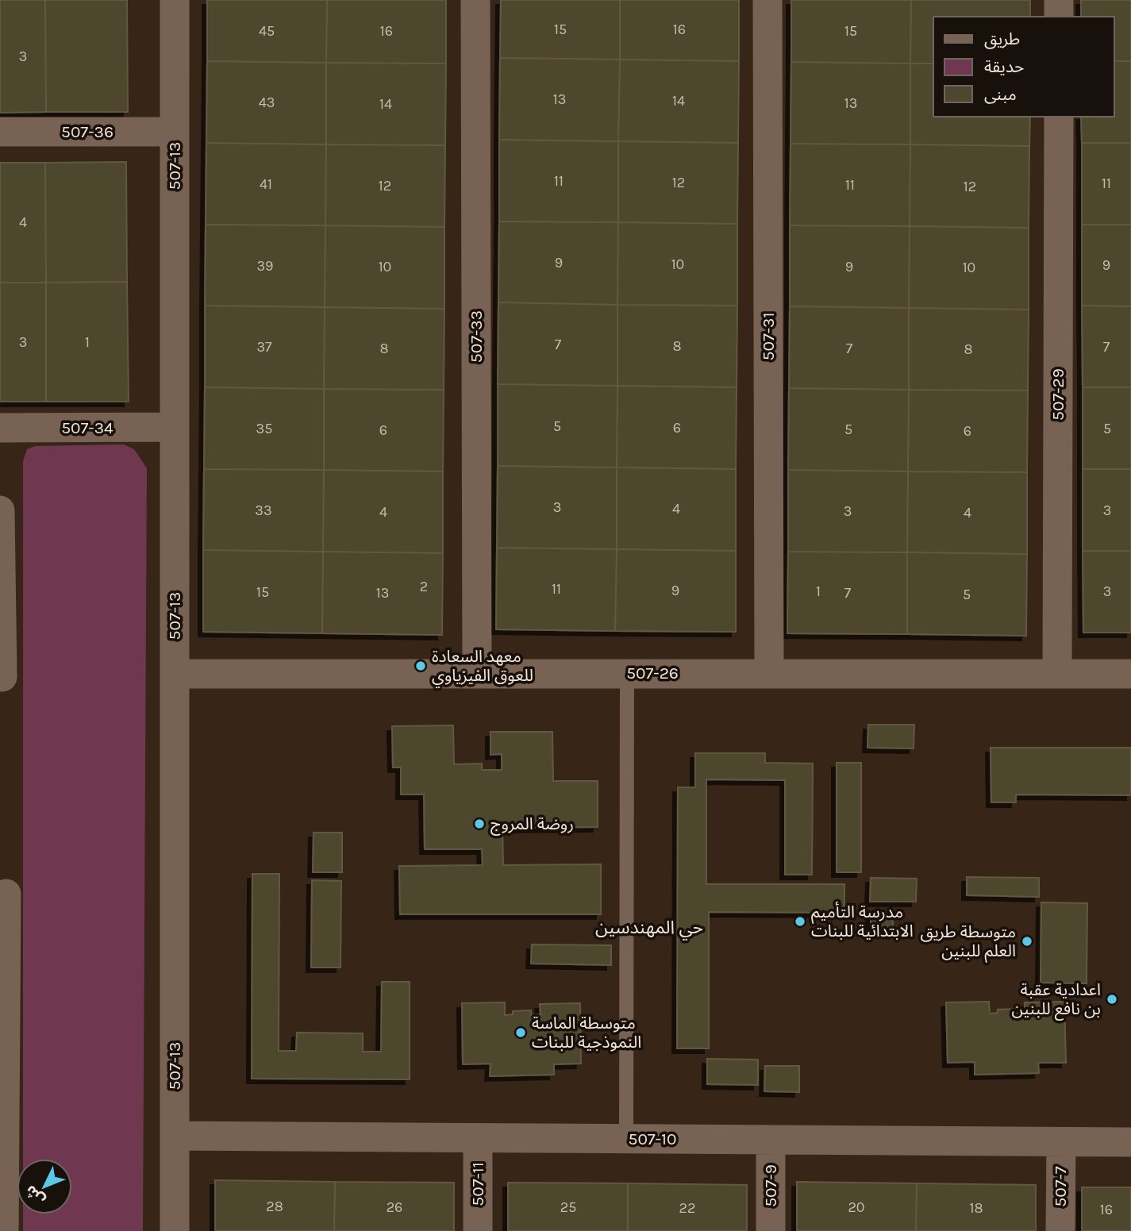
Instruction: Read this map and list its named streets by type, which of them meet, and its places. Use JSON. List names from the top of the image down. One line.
{"streets":{"street":["507-36","507-13","507-33","507-31","507-29","507-34","507-26","507-10","507-11","507-9","507-7"]},"crossings":[["507-36","507-13"],["507-13","507-34"],["507-13","507-26"],["507-13","507-10"],["507-33","507-26"],["507-31","507-26"],["507-29","507-26"],["507-10","507-11"],["507-10","507-9"],["507-10","507-7"]],"districts":["حي المهندسين"],"places":["معهد السعادة للعوق الفيزياوي","روضة المروج","مدرسة التأميم الابتدائية للبنات","متوسطة طريق العلم للبنين","اعدادية عقبة بن نافع للبنين","متوسطة الماسة النموذجية للبنات"],"house_numbers":["15","16","45","16","15","3","13","14","43","13","14","11","12","11","41","11","12","12","4","9","10","9","39","10","9","10","3","1","7","8","37","7","8","7","8","5","6","35","5","5","6","6","3","4","33","3","3","4","4","2","11","9","1","3","15","13","7","5","28","26","25","20","22","18","16"],"legend":["طريق","حديقة","مبنى"],"north":"bottom left"}
